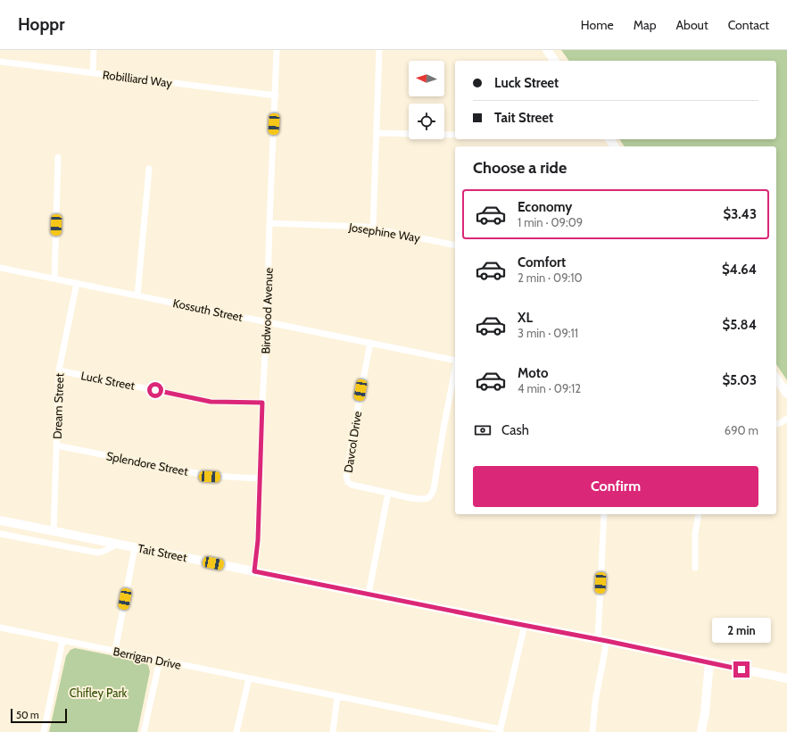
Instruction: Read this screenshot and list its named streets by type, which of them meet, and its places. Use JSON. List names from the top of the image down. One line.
{"streets":{"street":["Robilliard Way","Josephine Way","Kossuth Street","Birdwood Avenue","Luck Street","Dream Street","Davcol Drive","Splendore Street","Tait Street","Berrigan Drive"]},"crossings":[["Robilliard Way","Birdwood Avenue"],["Josephine Way","Birdwood Avenue"],["Kossuth Street","Birdwood Avenue"],["Kossuth Street","Dream Street"],["Kossuth Street","Davcol Drive"],["Birdwood Avenue","Luck Street"],["Birdwood Avenue","Splendore Street"],["Birdwood Avenue","Tait Street"],["Luck Street","Dream Street"],["Dream Street","Splendore Street"],["Dream Street","Tait Street"]],"parks":["Chifley Park"],"scale_bar":"50 m","north":"left","page":{"header":"Hoppr","nav":["Home","Map","About","Contact"],"banner":["Luck Street","Tait Street"],"heading":"Choose a ride","list":[{"name":"Economy","note":"1 min · 09:09","value":"$3.43"},{"name":"Comfort","note":"2 min · 09:10","value":"$4.64"},{"name":"XL","note":"3 min · 09:11","value":"$5.84"},{"name":"Moto","note":"4 min · 09:12","value":"$5.03"}],"pay":["Cash","690 m"],"buttons":"Confirm","bubble":"2 min","scale":"50 m"}}
